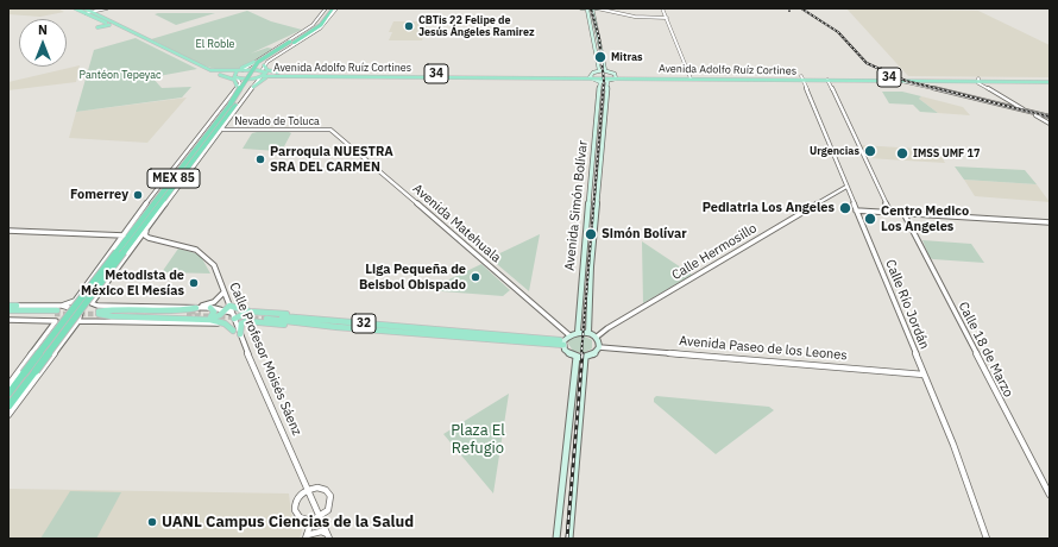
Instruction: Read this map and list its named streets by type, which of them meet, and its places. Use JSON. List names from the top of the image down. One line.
{"streets":{"highway":["MEX 85"],"main road":["Avenida Adolfo Ruíz Cortines","34","Avenida Simón Bolívar","32"],"street":["Nevado de Toluca","Avenida Matehuala","Calle Hermosillo","Calle Río Jordán","Avenida Paseo de los Leones","Calle 18 de Marzo","Calle Profesor Moisés Sáenz"]},"crossings":[["Avenida Adolfo Ruíz Cortines","34"],["Avenida Adolfo Ruíz Cortines","Calle Río Jordán"],["34","Avenida Simón Bolívar"],["Nevado de Toluca","MEX 85"],["Nevado de Toluca","Avenida Matehuala"],["Avenida Simón Bolívar","Avenida Matehuala"],["Avenida Simón Bolívar","Calle Hermosillo"],["Avenida Simón Bolívar","32"],["Avenida Simón Bolívar","Avenida Paseo de los Leones"],["Avenida Matehuala","Calle Hermosillo"],["Avenida Matehuala","32"],["Avenida Matehuala","Avenida Paseo de los Leones"],["Calle Hermosillo","Calle Río Jordán"],["Calle Hermosillo","32"],["Calle Hermosillo","Avenida Paseo de los Leones"],["Calle Río Jordán","Avenida Paseo de los Leones"],["32","Avenida Paseo de los Leones"]],"parks":["El Roble","Pantéon Tepeyac","Plaza El Refugio"],"places":["CBTis 22 Felipe de Jesús Ángeles Ramirez","Mitras","Urgencias","IMSS UMF 17","Parroquia NUESTRA SRA DEL CARMEN","Fomerrey","Pediatria Los Angeles","Centro Medico Los Angeles","Simón Bolívar","Liga Pequeña de Beisbol Obispado","Metodista de México El Mesías","UANL Campus Ciencias de la Salud"],"north":"top"}
